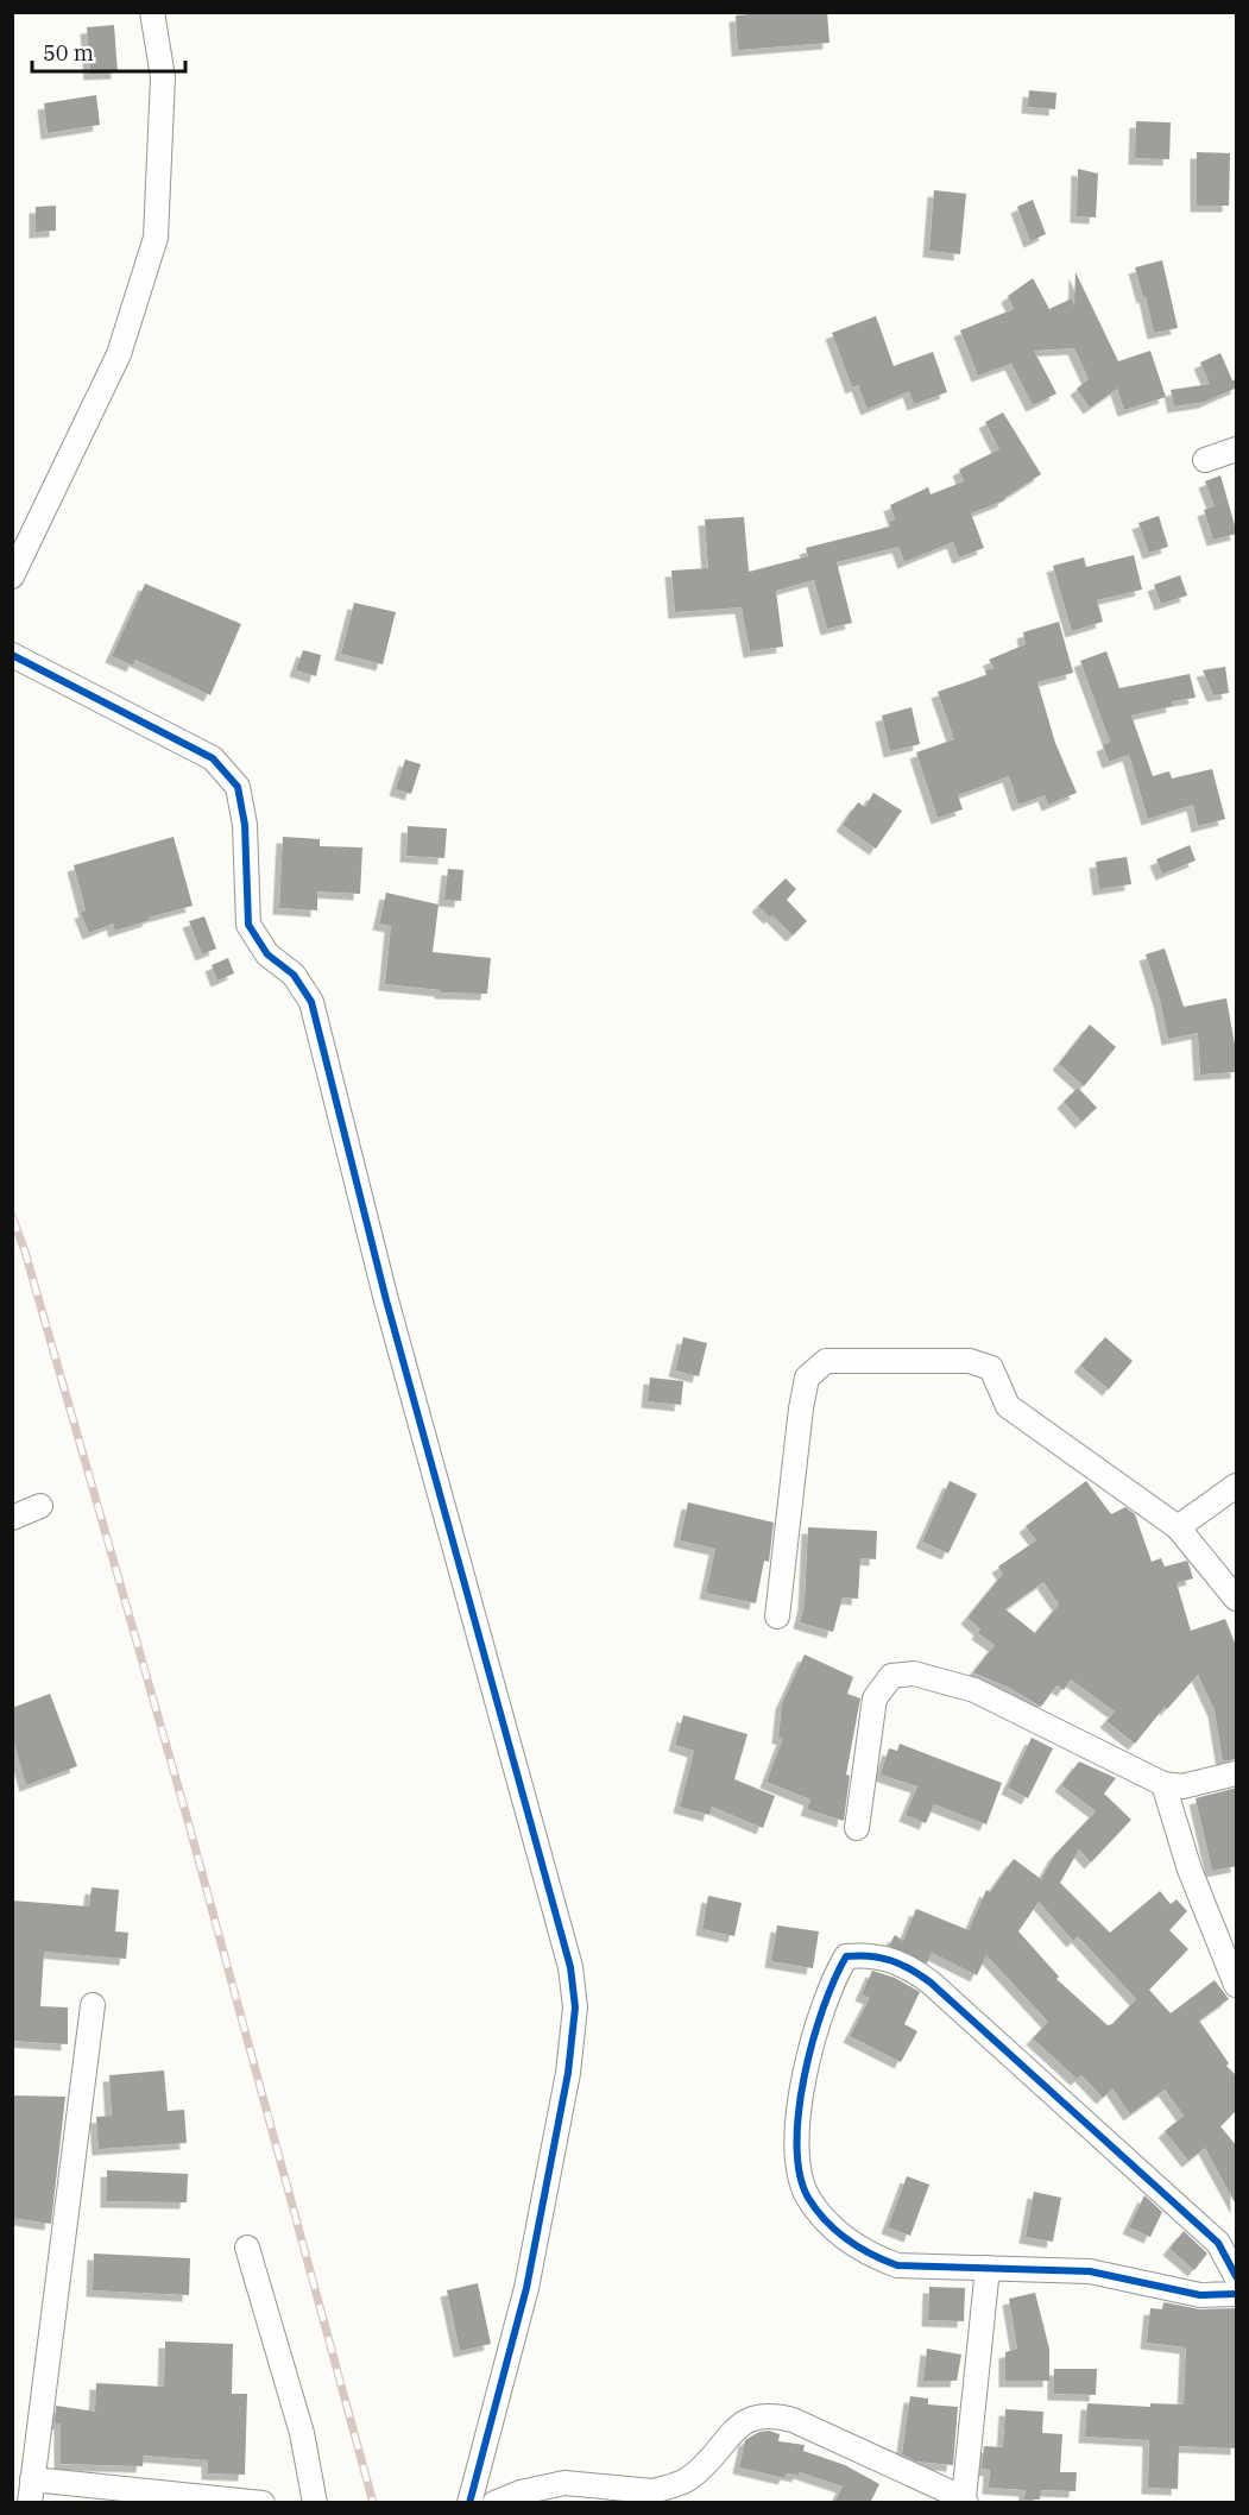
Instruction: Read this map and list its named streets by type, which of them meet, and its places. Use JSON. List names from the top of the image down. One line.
{"scale_bar":"50 m"}
